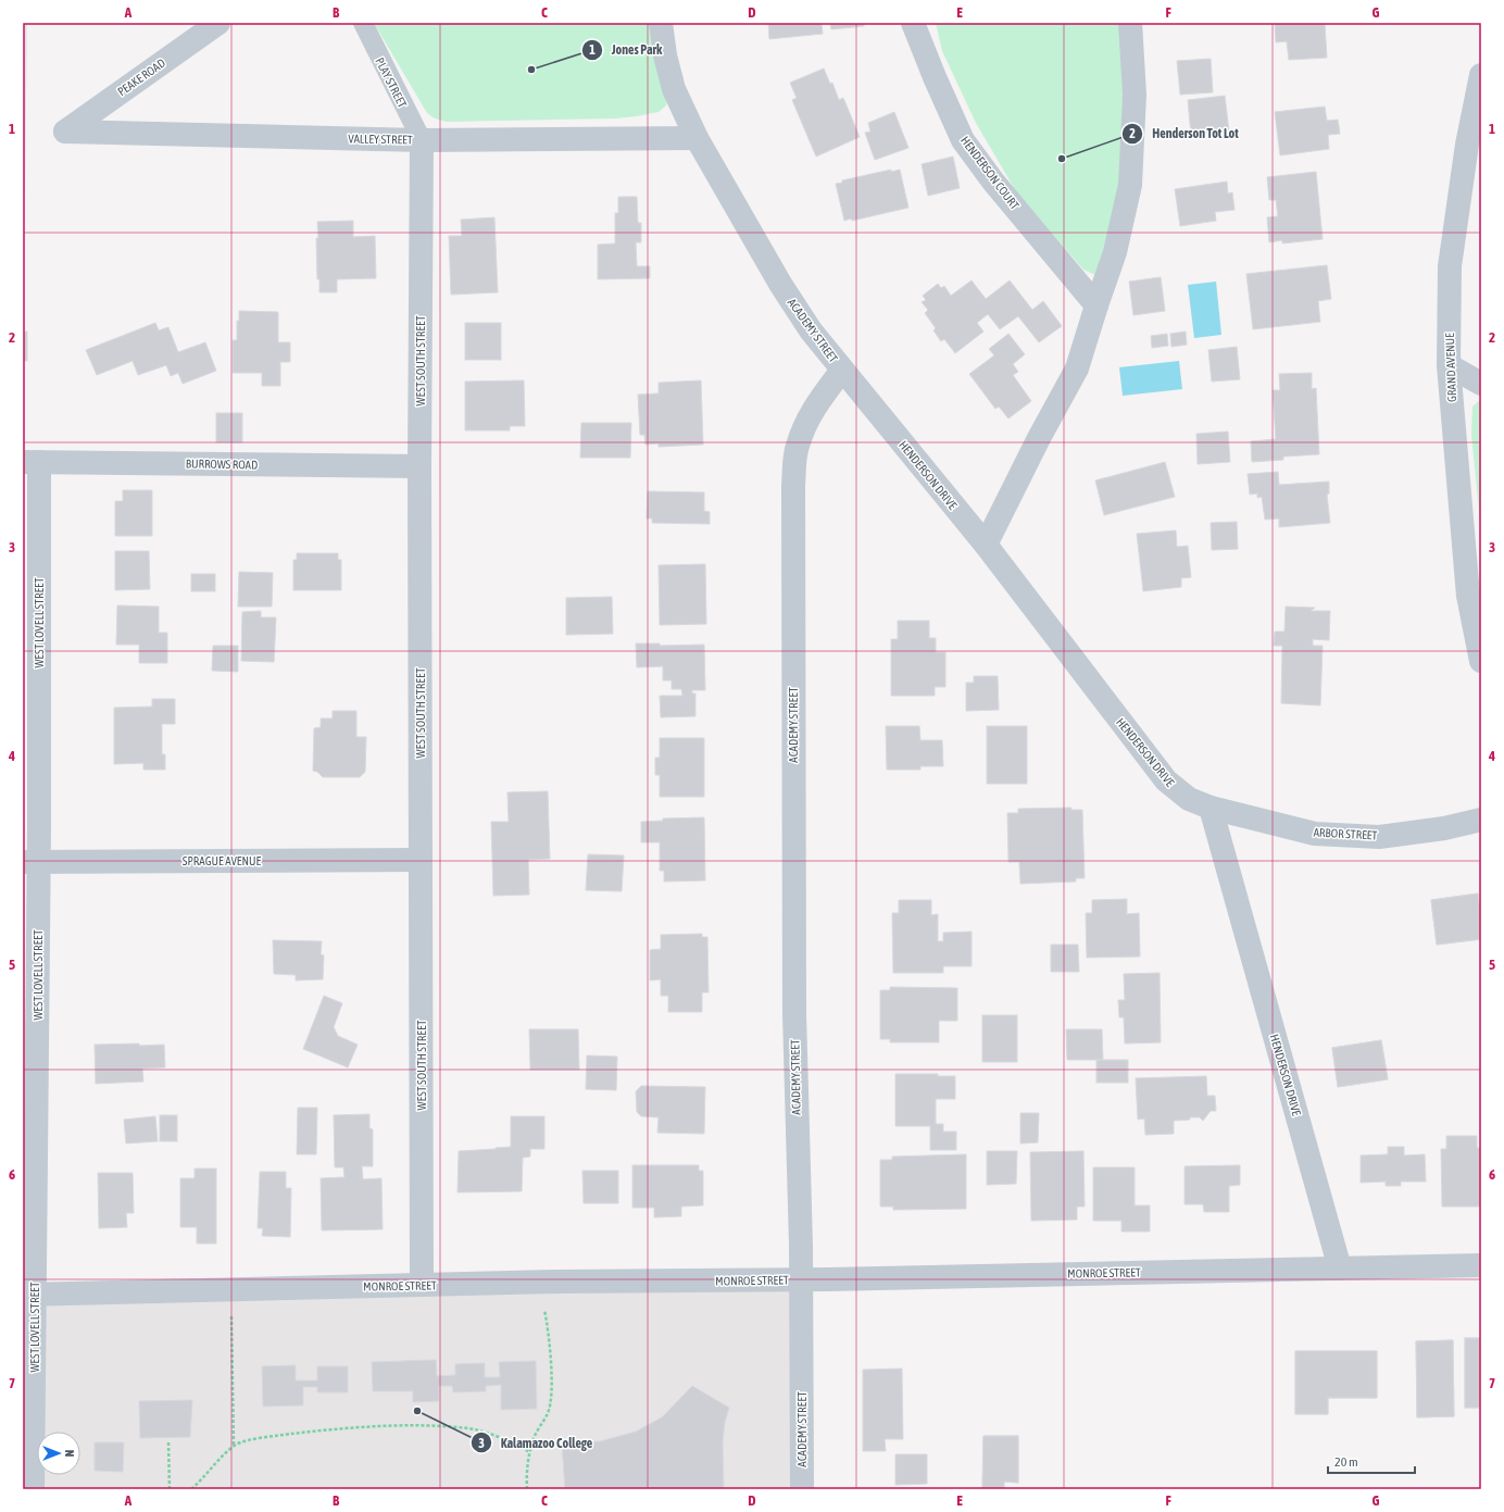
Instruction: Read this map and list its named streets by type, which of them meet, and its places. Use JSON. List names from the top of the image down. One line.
{"streets":{"street":["PEAKE ROAD","PLAY STREET","VALLEY STREET","HENDERSON COURT","ACADEMY STREET","WEST SOUTH STREET","GRAND AVENUE","BURROWS ROAD","HENDERSON DRIVE","WEST LOVELL STREET","ARBOR STREET","SPRAGUE AVENUE","MONROE STREET"]},"crossings":[["PEAKE ROAD","VALLEY STREET"],["PLAY STREET","VALLEY STREET"],["PLAY STREET","WEST SOUTH STREET"],["VALLEY STREET","ACADEMY STREET"],["VALLEY STREET","WEST SOUTH STREET"],["ACADEMY STREET","HENDERSON DRIVE"],["ACADEMY STREET","MONROE STREET"],["WEST SOUTH STREET","BURROWS ROAD"],["WEST SOUTH STREET","SPRAGUE AVENUE"],["WEST SOUTH STREET","MONROE STREET"],["BURROWS ROAD","WEST LOVELL STREET"],["HENDERSON DRIVE","ARBOR STREET"],["HENDERSON DRIVE","MONROE STREET"],["WEST LOVELL STREET","SPRAGUE AVENUE"],["WEST LOVELL STREET","MONROE STREET"]],"places":["Jones Park","Henderson Tot Lot","Kalamazoo College"],"scale_bar":"20 m","north":"right","grid":{"columns":["A","B","C","D","E","F","G"],"rows":["1","2","3","4","5","6","7"]}}
